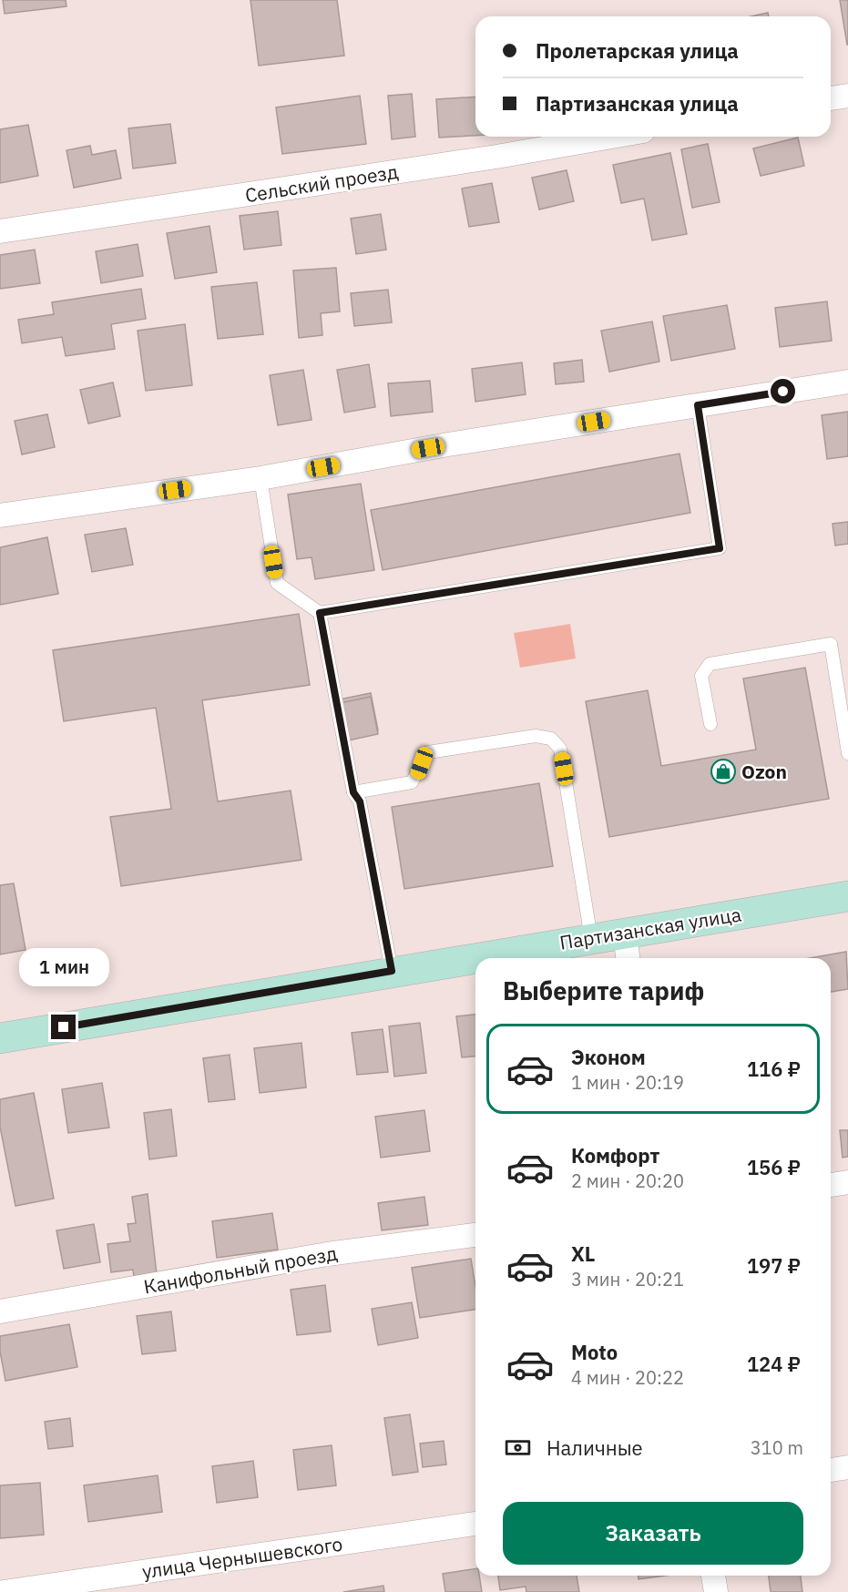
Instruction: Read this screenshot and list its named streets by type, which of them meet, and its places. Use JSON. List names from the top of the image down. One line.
{"streets":{"main road":["Партизанская улица"],"street":["Сельский проезд","Канифольный проезд","улица Чернышевского"]},"places":{"shop":["Ozon"]},"page":{"banner":["Пролетарская улица","Партизанская улица"],"bubble":"1 мин","heading":"Выберите тариф","list":[{"name":"Эконом","note":"1 мин · 20:19","value":"116 ₽"},{"name":"Комфорт","note":"2 мин · 20:20","value":"156 ₽"},{"name":"XL","note":"3 мин · 20:21","value":"197 ₽"},{"name":"Moto","note":"4 мин · 20:22","value":"124 ₽"}],"pay":["Наличные","310 m"],"buttons":"Заказать"}}
